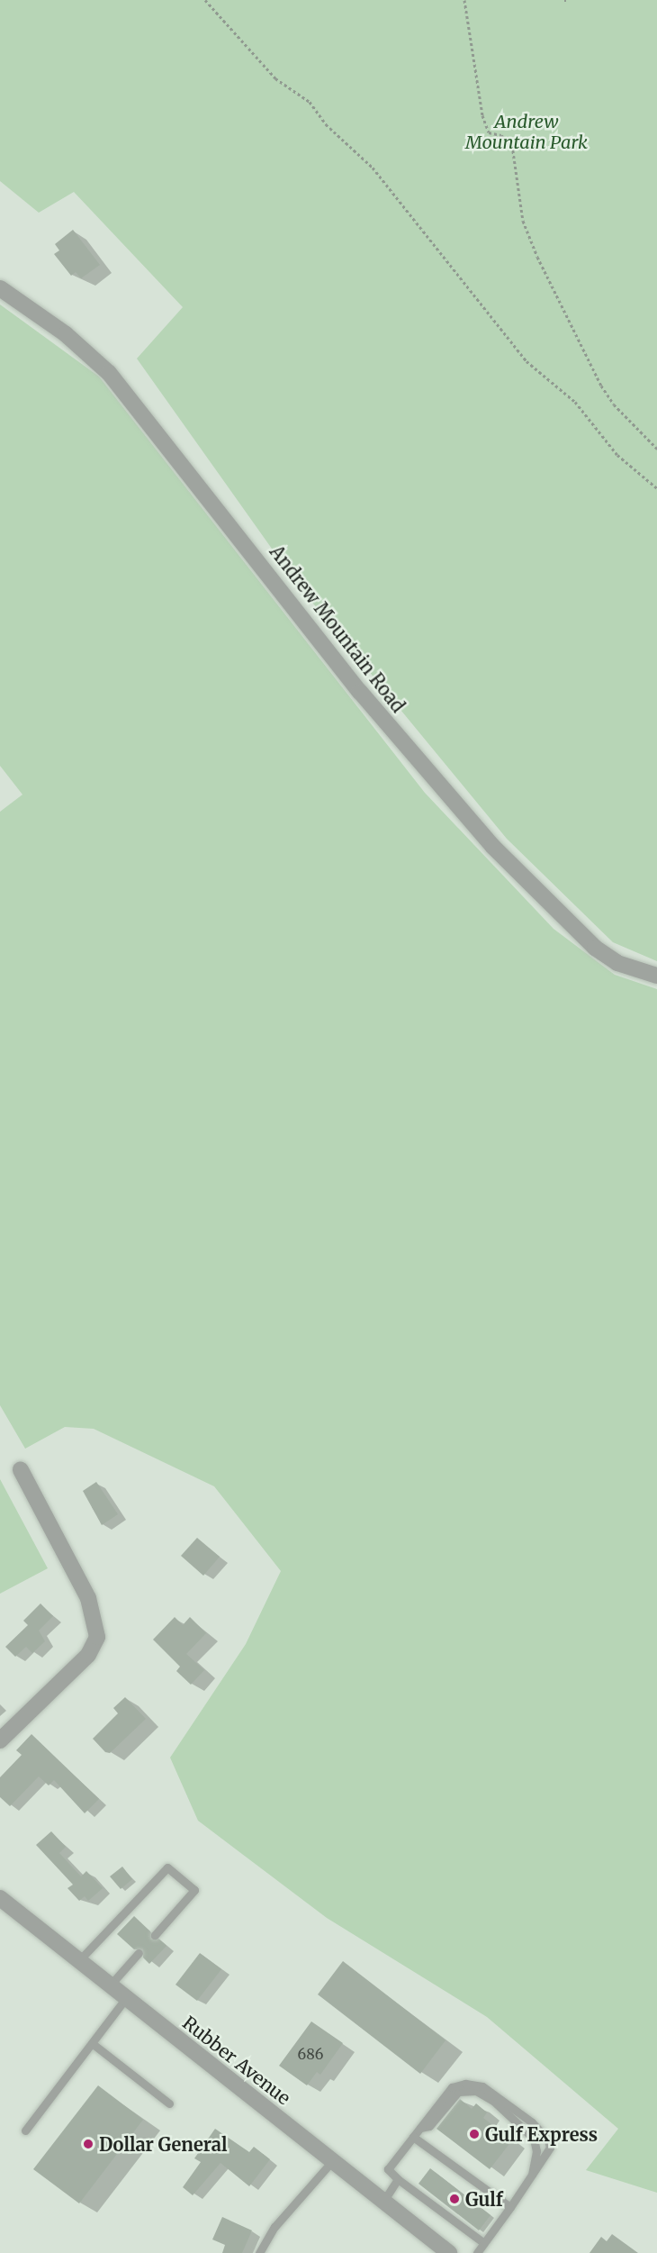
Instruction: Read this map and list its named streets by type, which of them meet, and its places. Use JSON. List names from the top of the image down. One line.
{"streets":{"street":["Andrew Mountain Road","Rubber Avenue"]},"parks":["Andrew Mountain Park"],"places":["Gulf Express","Dollar General","Gulf"],"house_numbers":["686"]}
